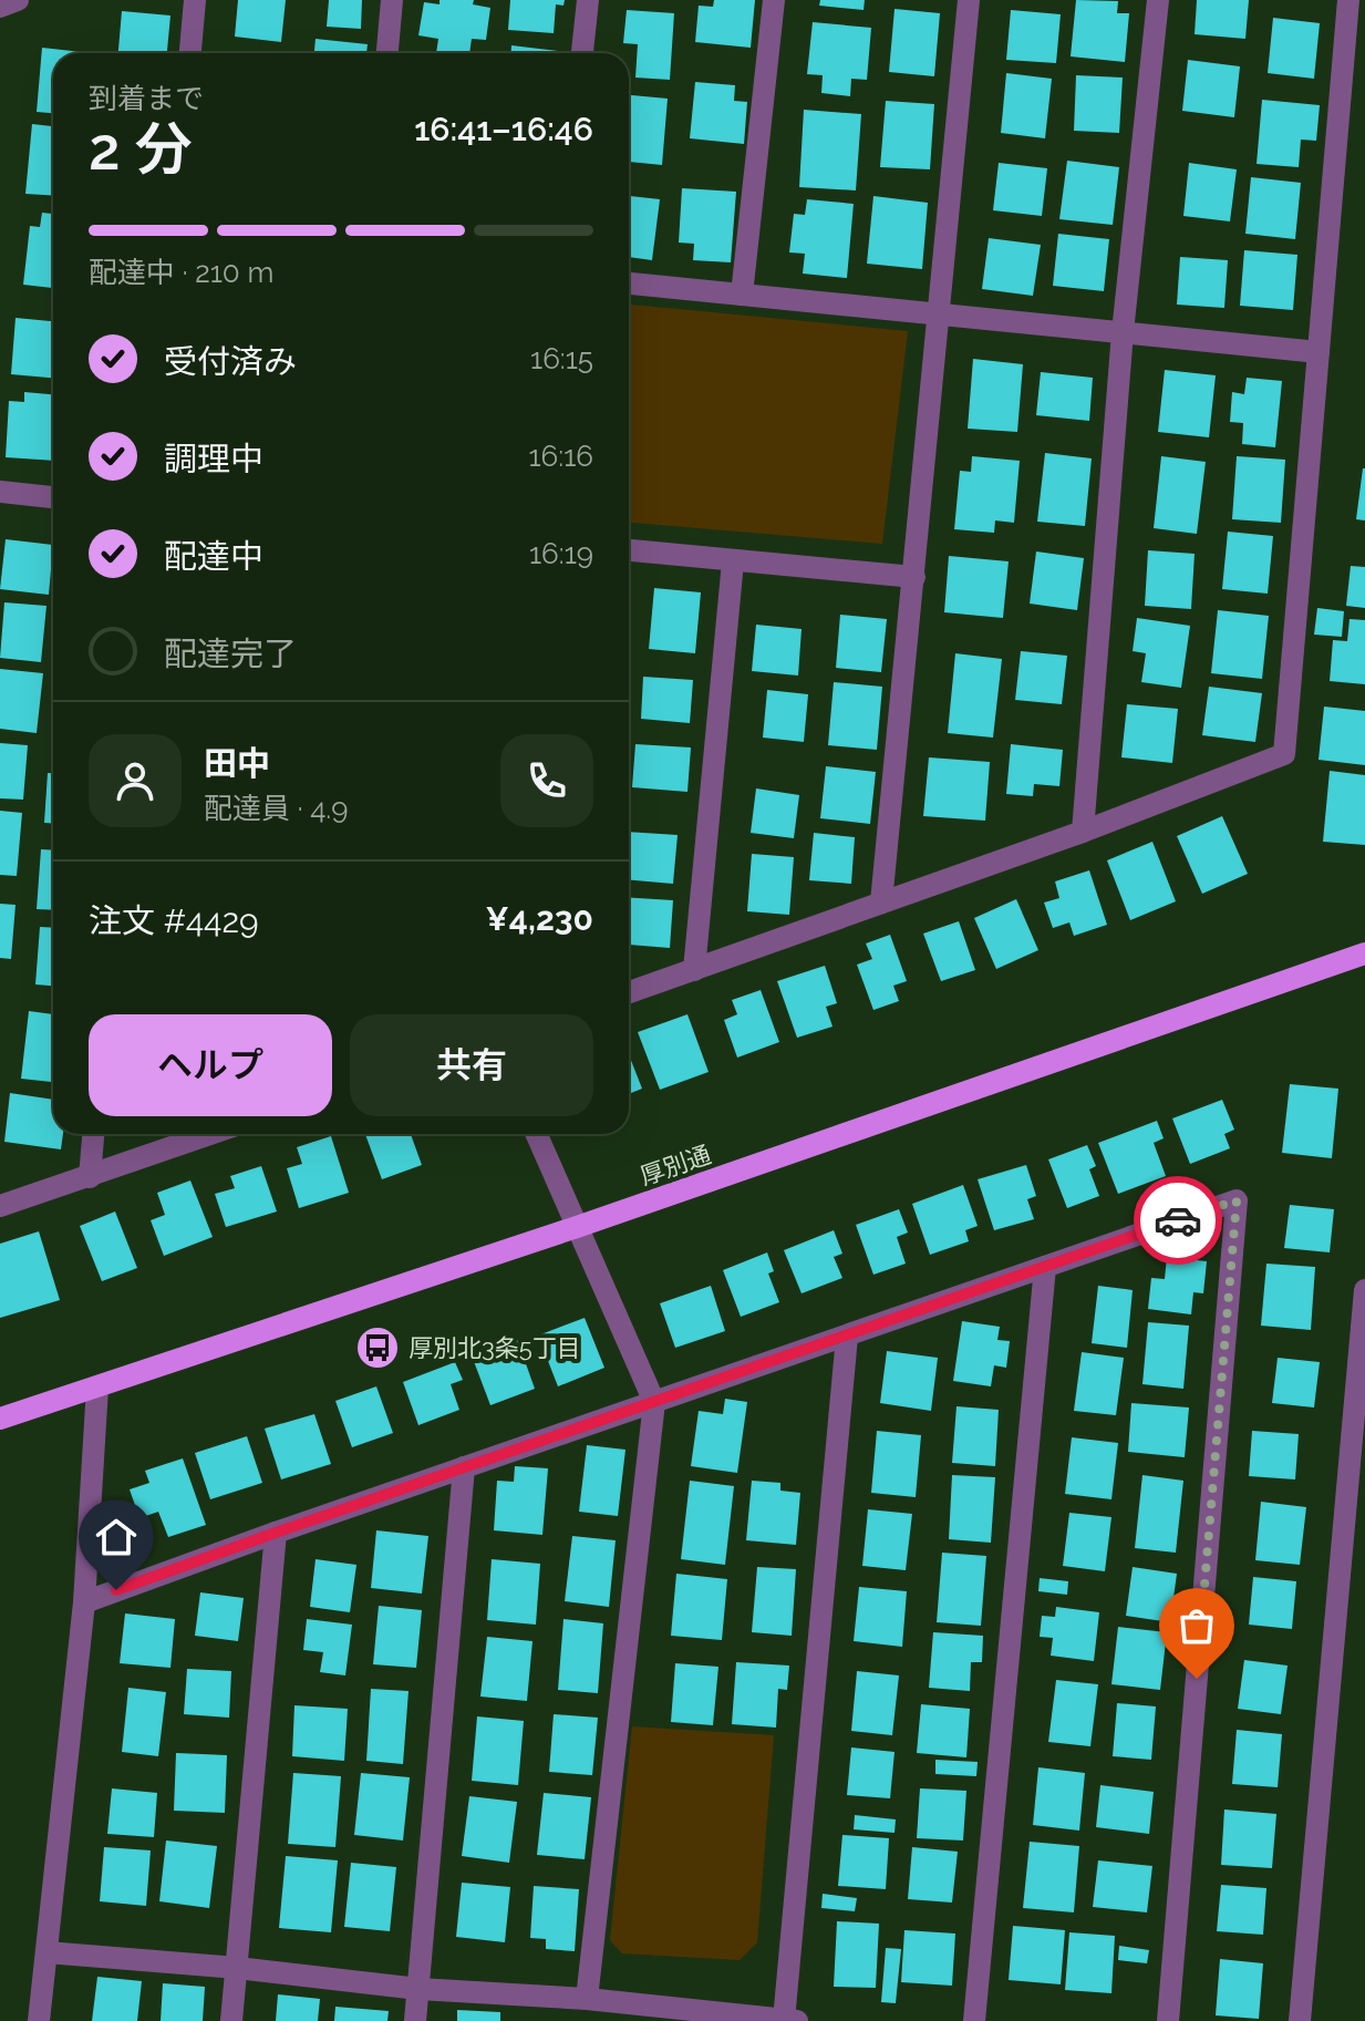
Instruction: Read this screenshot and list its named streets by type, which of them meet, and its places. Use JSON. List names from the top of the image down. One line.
{"streets":{"main road":["厚別通"]},"places":{"bus stop":["厚別北3条5丁目"]},"page":{"heading":["2 分","到着まで","16:41–16:46"],"panel":["田中","配達員 · 4.9","注文 #4429","¥4,230"],"bar":"配達中 · 210 m","list":[["受付済み","16:15"],["調理中","16:16"],["配達中","16:19"],"配達完了"],"buttons":["ヘルプ","共有"]}}
